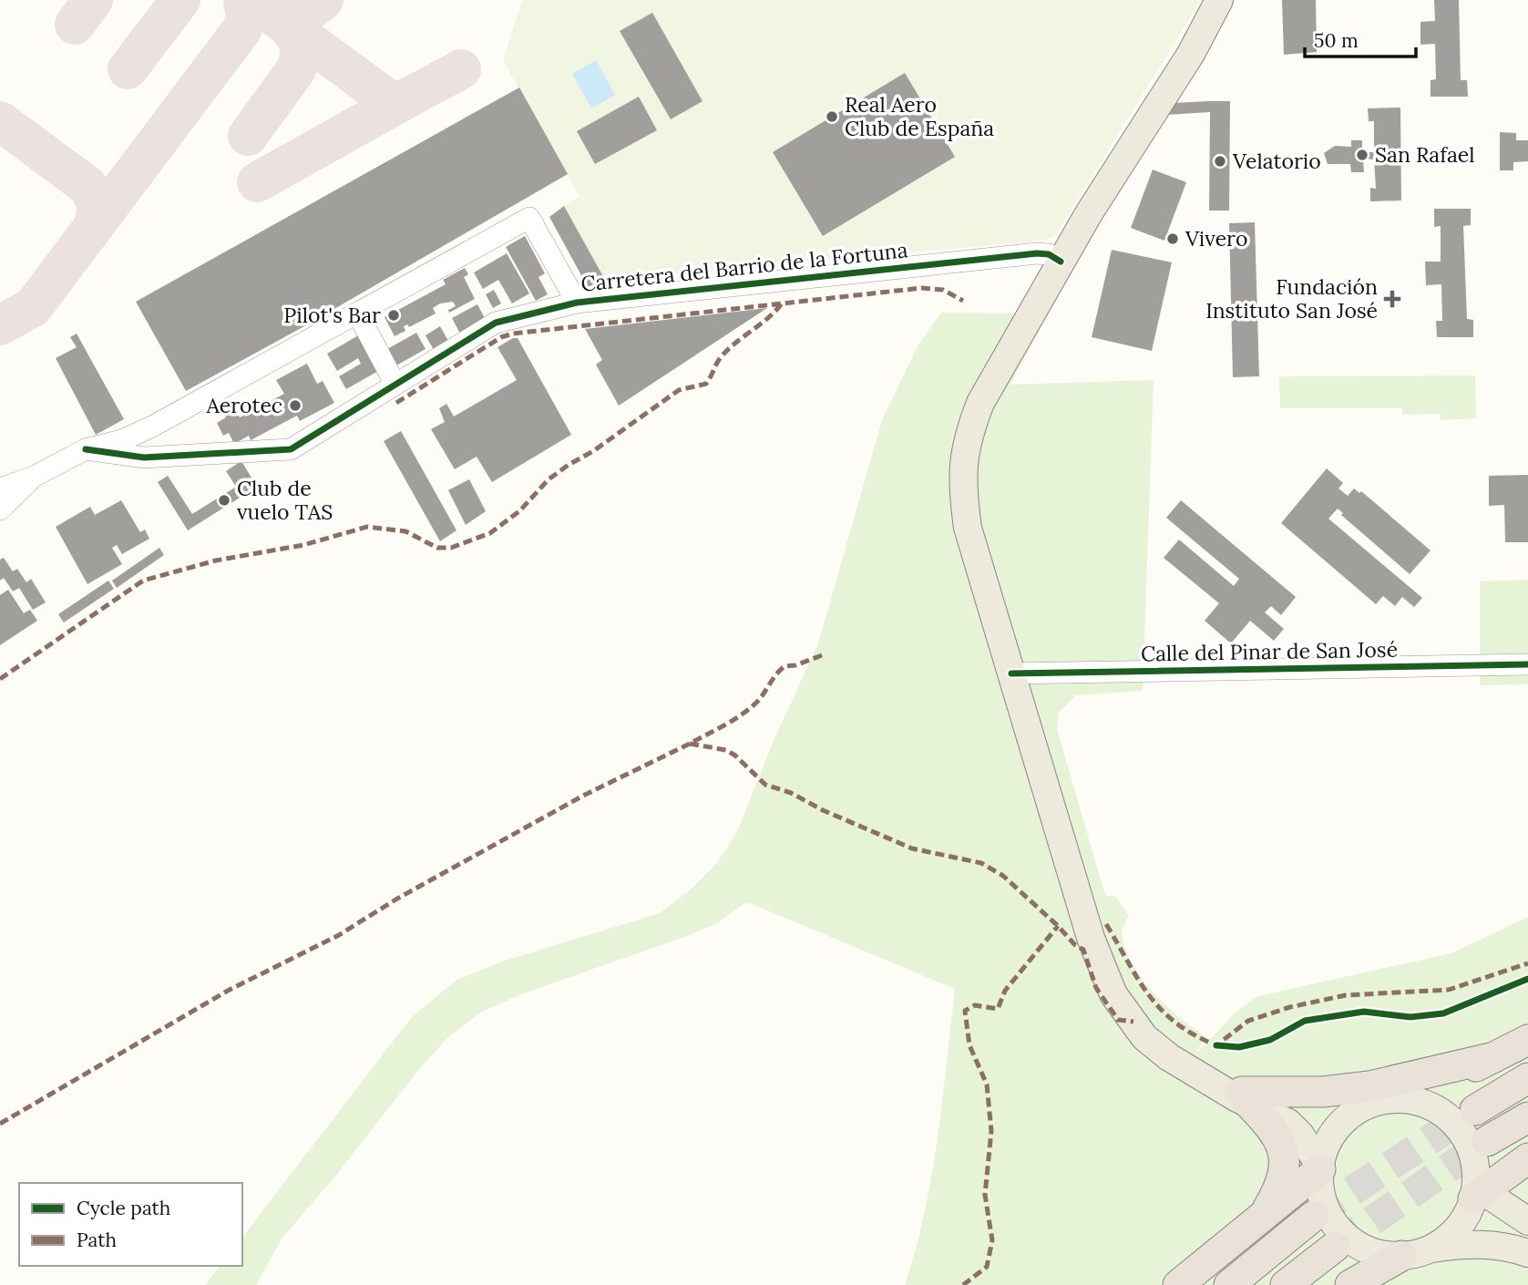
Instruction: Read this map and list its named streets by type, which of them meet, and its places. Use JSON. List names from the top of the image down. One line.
{"streets":{"street":["Carretera del Barrio de la Fortuna","Calle del Pinar de San José"]},"places":{"other":["Real Aero Club de España","San Rafael","Velatorio","Vivero","Pilot's Bar","Aerotec","Club de vuelo TAS"],"health":["Fundación Instituto San José"]},"legend":["Cycle path","Path"],"scale_bar":"50 m"}
